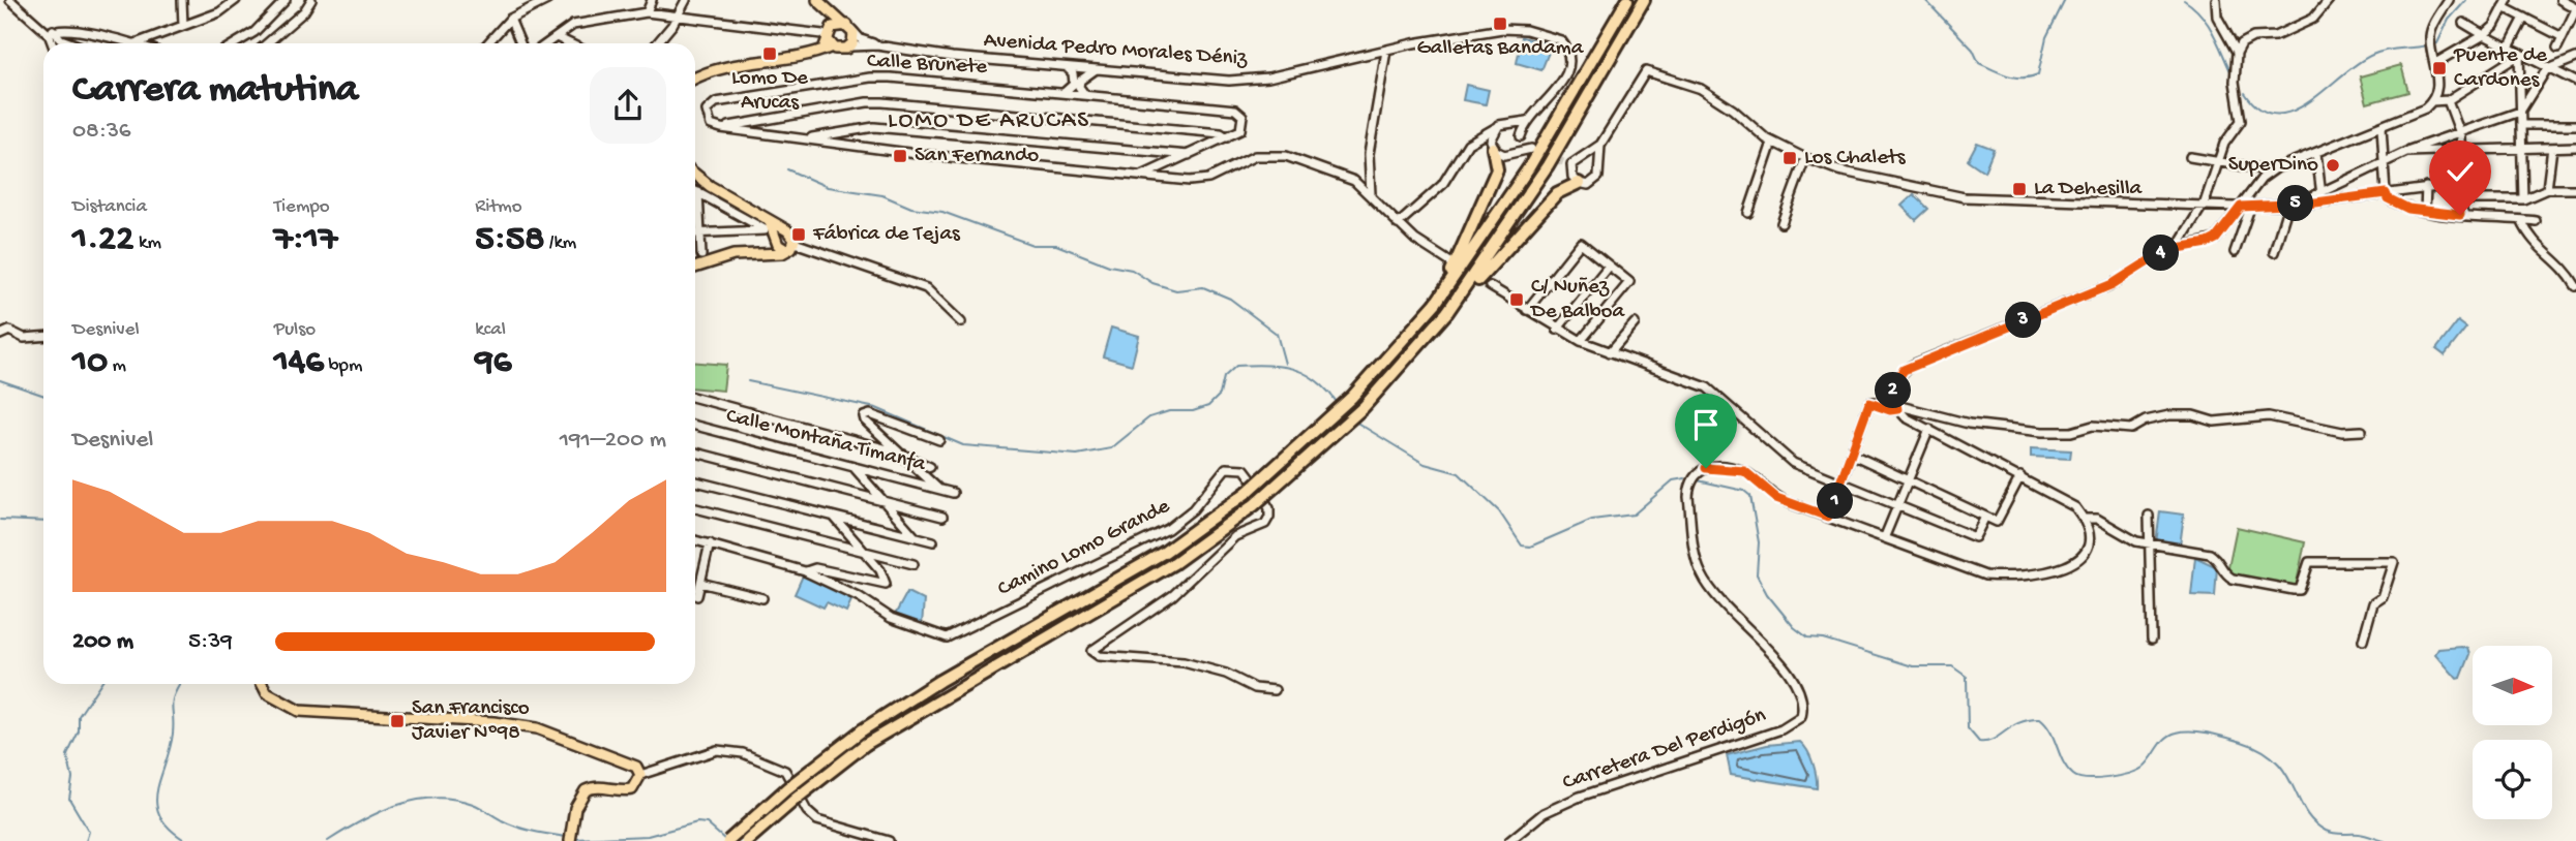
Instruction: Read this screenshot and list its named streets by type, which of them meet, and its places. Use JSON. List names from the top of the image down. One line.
{"streets":{"street":["Avenida Pedro Morales Déniz","Calle Brunete","Calle Montaña Timanfa","Camino Lomo Grande","Carretera Del Perdigón"]},"districts":["LOMO DE ARUCAS"],"places":{"transit":["Galletas Bandama","Lomo De Arucas","Puente de Cardones","San Fernando","Los Chalets","La Dehesilla","Fábrica de Tejas","C/ Nuñez De Balboa","San Francisco Javier Nº98"],"other":["SuperDino"]},"north":"right","page":{"heading":["Carrera matutina","08:36"],"stats":[["Distancia","1.22 km"],["Tiempo","7:17"],["Ritmo","5:58 /km"],["Desnivel","10 m"],["Pulso","146 bpm"],["kcal","96"]],"pins":["5","4","3","2","1"],"chart":["Desnivel","191–200 m"],"list":[{"name":"200 m","note":"5:39"}]}}
